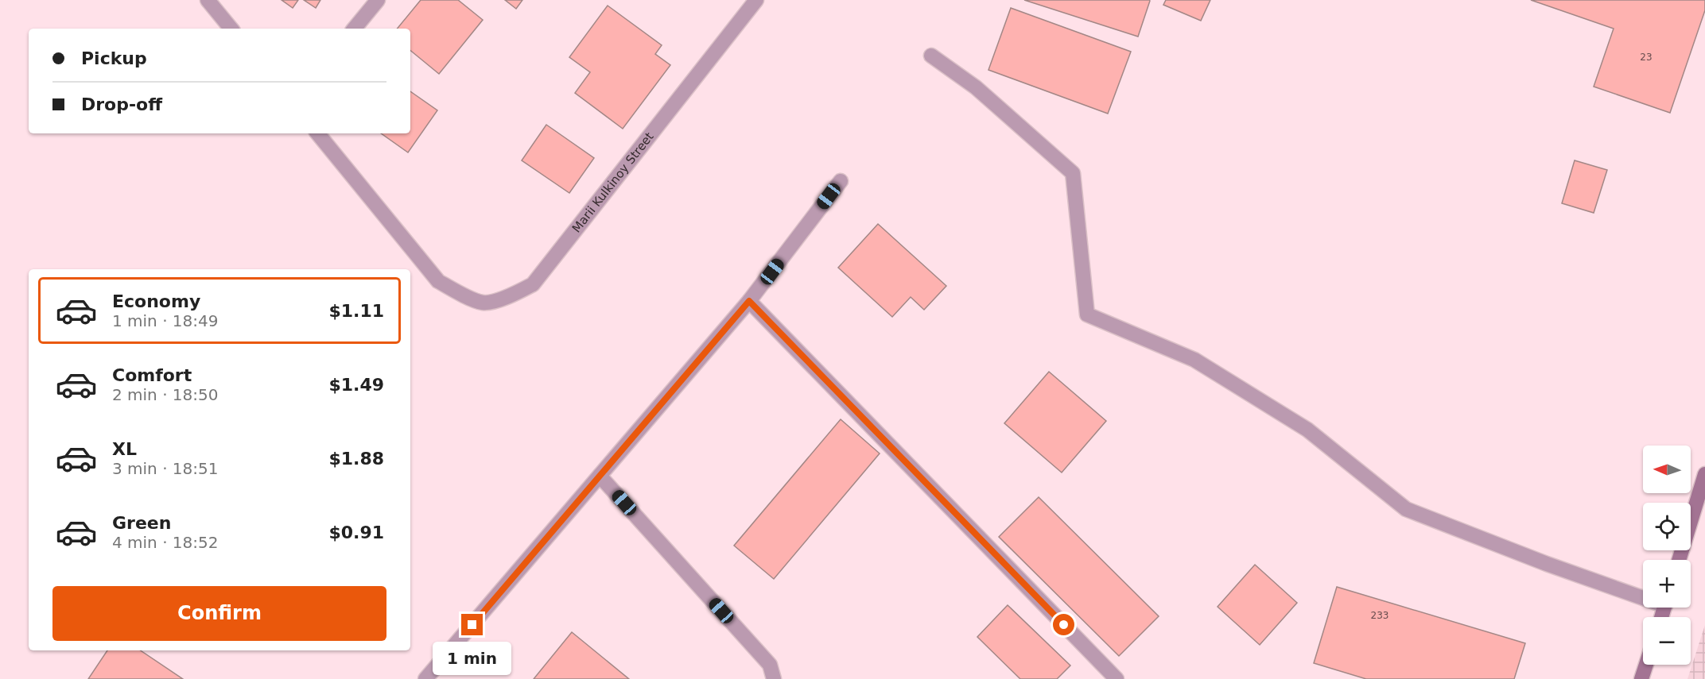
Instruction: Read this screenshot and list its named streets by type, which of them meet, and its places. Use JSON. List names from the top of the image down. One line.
{"streets":{"street":["Marii Kulkinoy Street"]},"house_numbers":["23","233"],"north":"left","page":{"banner":["Pickup","Drop-off"],"list":[{"name":"Economy","note":"1 min · 18:49","value":"$1.11"},{"name":"Comfort","note":"2 min · 18:50","value":"$1.49"},{"name":"XL","note":"3 min · 18:51","value":"$1.88"},{"name":"Green","note":"4 min · 18:52","value":"$0.91"}],"map_buttons":["+","−"],"buttons":"Confirm","bubble":"1 min"}}
